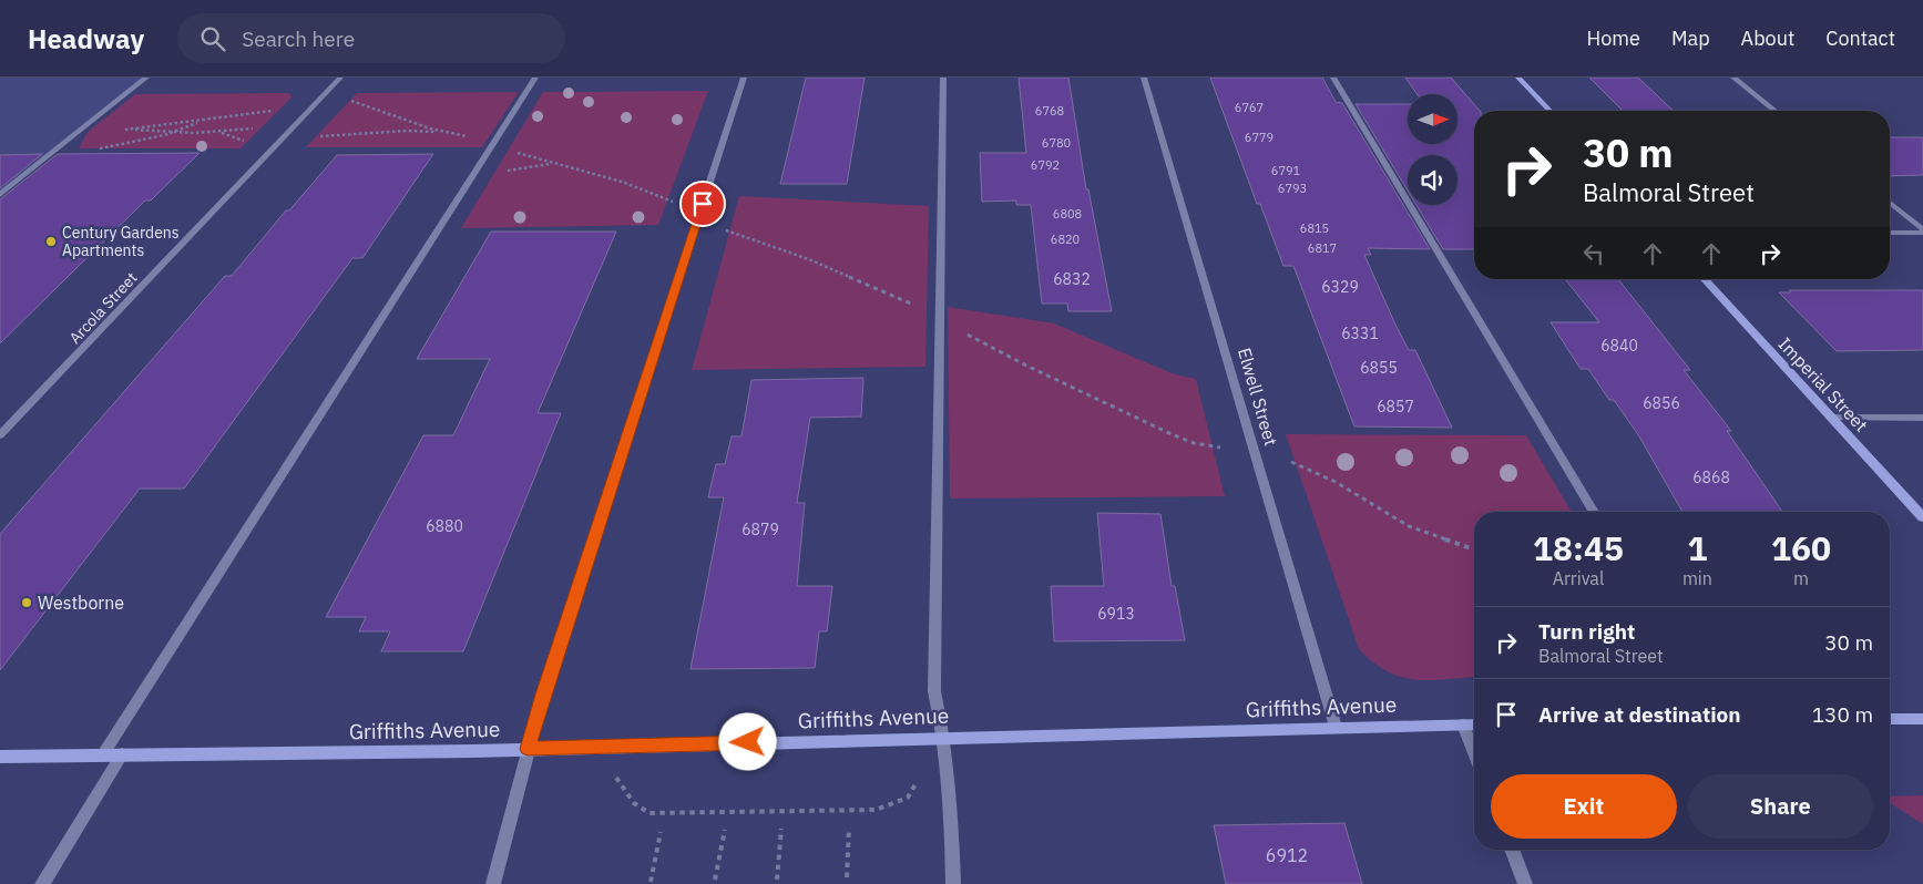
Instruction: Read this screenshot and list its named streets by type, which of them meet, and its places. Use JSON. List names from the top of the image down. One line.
{"streets":{"street":["Arcola Street","Imperial Street","Elwell Street","Griffiths Avenue"]},"crossings":[["Elwell Street","Griffiths Avenue"]],"places":["Century Gardens Apartments","Westborne"],"house_numbers":["6767","6768","6779","6780","6792","6791","6793","6808","6815","6820","6817","6832","6329","6331","6840","6855","6856","6857","6868","6880","6879","6913","6912"],"north":"right","page":{"header":"Headway","search":"Search here","nav":["Home","Map","About","Contact"],"turn":["30 m","Balmoral Street"],"eta":["18:45","Arrival","1","min","160","m"],"list":[{"name":"Turn right","note":"Balmoral Street","value":"30 m"},{"name":"Arrive at destination","value":"130 m"}],"buttons":["Exit","Share"]}}
